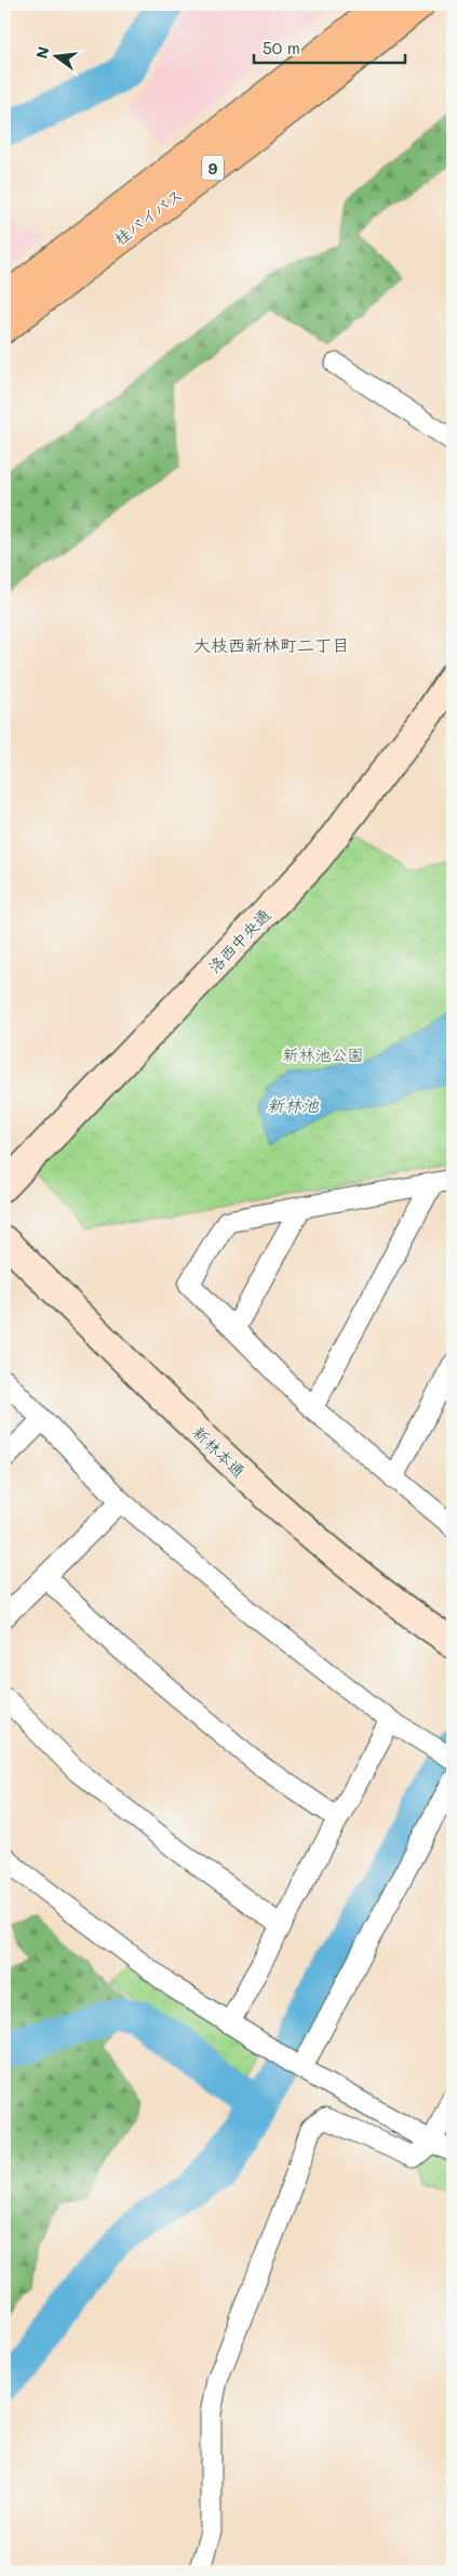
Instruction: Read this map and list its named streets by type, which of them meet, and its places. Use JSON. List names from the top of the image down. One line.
{"streets":{"highway":["9","桂バイパス"],"street":["洛西中央通","新林本通"]},"districts":["大枝西新林町二丁目"],"water":["新林池"],"parks":["新林池公園"],"scale_bar":"50 m","north":"left"}
